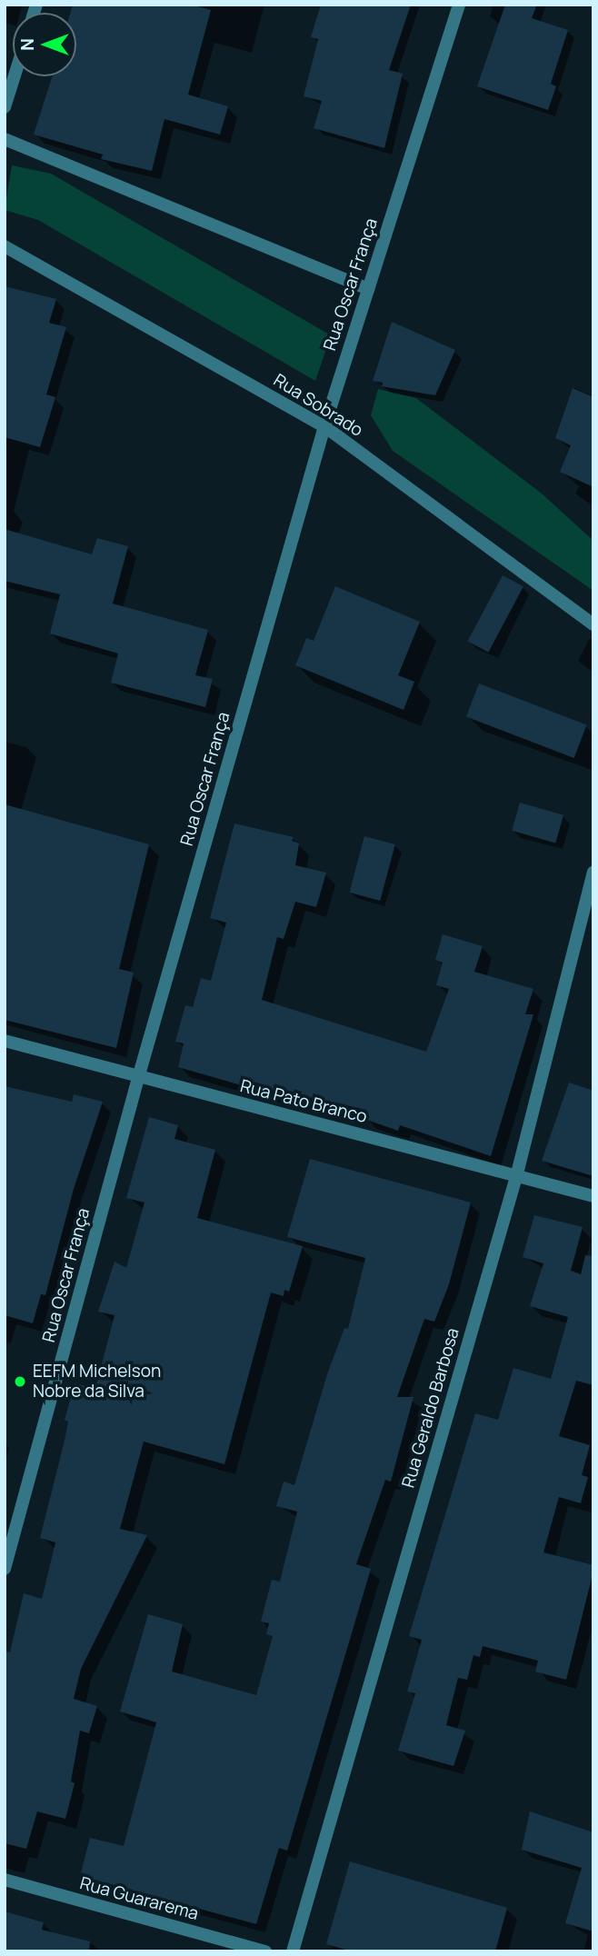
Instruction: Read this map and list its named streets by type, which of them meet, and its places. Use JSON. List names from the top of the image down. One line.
{"streets":{"street":["Rua Oscar França","Rua Sobrado","Rua Pato Branco","Rua Geraldo Barbosa","Rua Guararema"]},"crossings":[["Rua Oscar França","Rua Sobrado"],["Rua Oscar França","Rua Pato Branco"],["Rua Pato Branco","Rua Geraldo Barbosa"]],"places":["EEFM Michelson Nobre da Silva"],"north":"left"}
